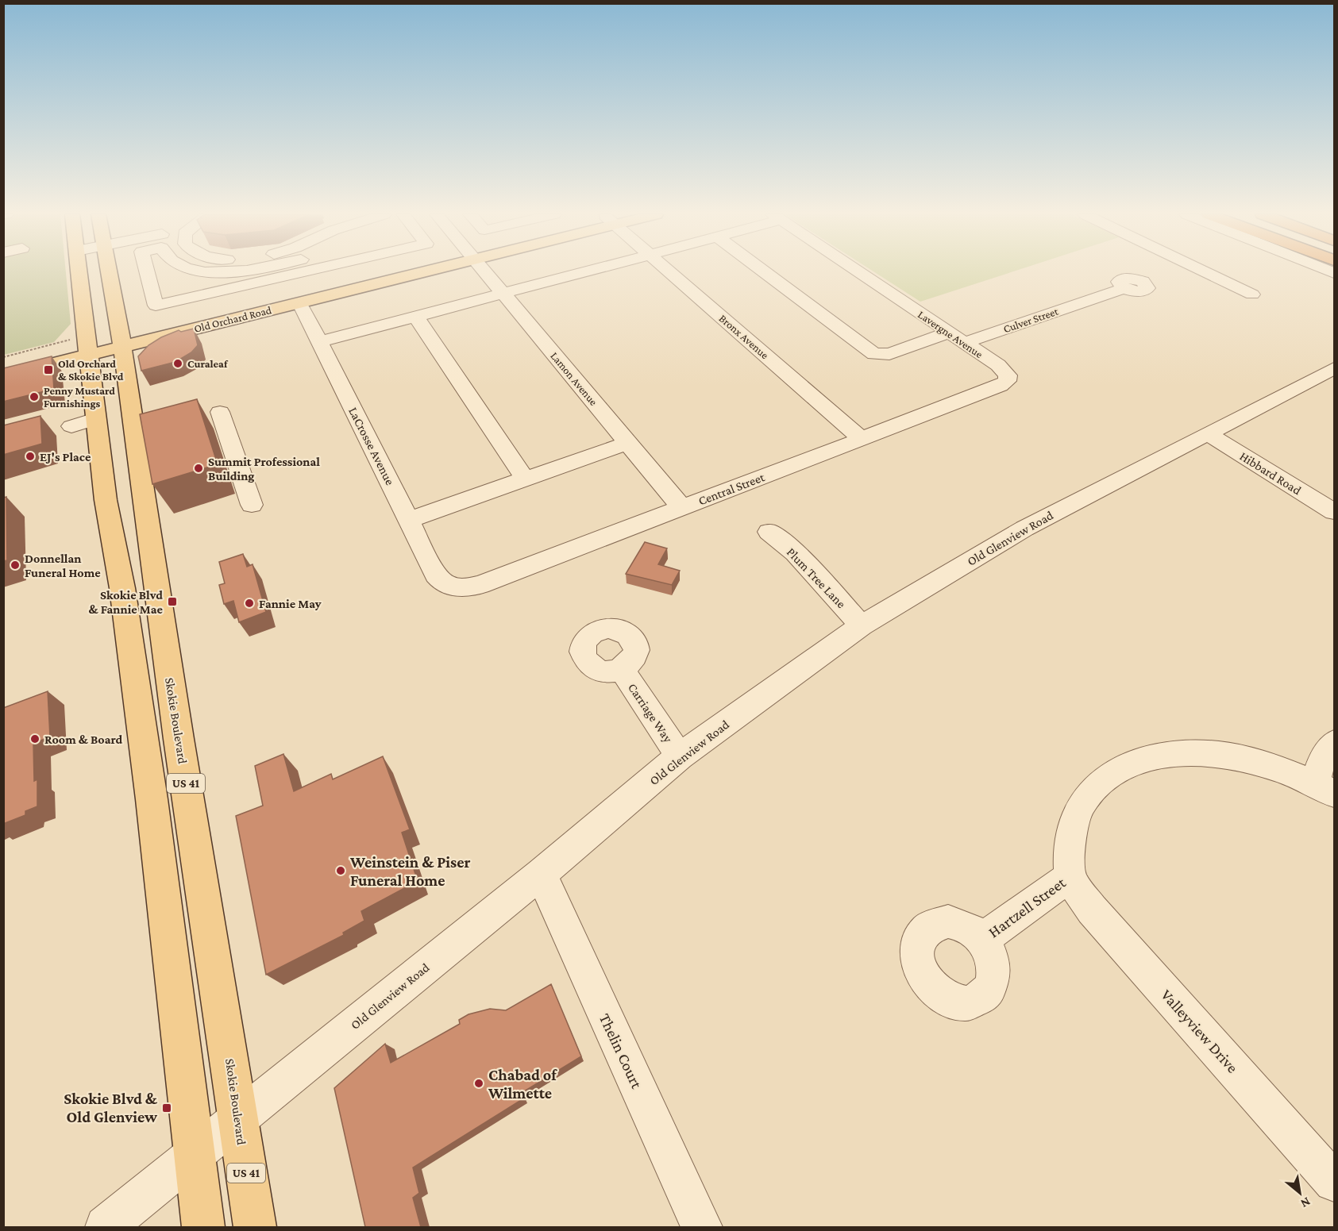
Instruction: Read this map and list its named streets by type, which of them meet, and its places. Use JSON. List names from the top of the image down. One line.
{"streets":{"main road":["Old Orchard Road","Skokie Boulevard","US 41"],"street":["Culver Street","Lavergne Avenue","Bronx Avenue","Lamon Avenue","LaCrosse Avenue","Hibbard Road","Central Street","Old Glenview Road","Plum Tree Lane","Carriage Way","Hartzell Street","Valleyview Drive","Thelin Court"]},"crossings":[["Old Orchard Road","LaCrosse Avenue"],["Old Orchard Road","Skokie Boulevard"],["Old Orchard Road","US 41"],["Culver Street","Lavergne Avenue"],["Lavergne Avenue","Central Street"],["Bronx Avenue","Central Street"],["Lamon Avenue","Central Street"],["LaCrosse Avenue","Central Street"],["Hibbard Road","Old Glenview Road"],["Old Glenview Road","Plum Tree Lane"],["Old Glenview Road","Carriage Way"],["Old Glenview Road","Skokie Boulevard"],["Old Glenview Road","US 41"],["Old Glenview Road","Thelin Court"],["Hartzell Street","Valleyview Drive"]],"places":{"other":["Curaleaf","Penny Mustard Furnishings","EJ's Place","Summit Professional Building","Donnellan Funeral Home","Fannie May","Room & Board","Weinstein & Piser Funeral Home","Chabad of Wilmette"],"transit":["Old Orchard & Skokie Blvd","Skokie Blvd & Fannie Mae","Skokie Blvd & Old Glenview"]},"north":"bottom right"}
